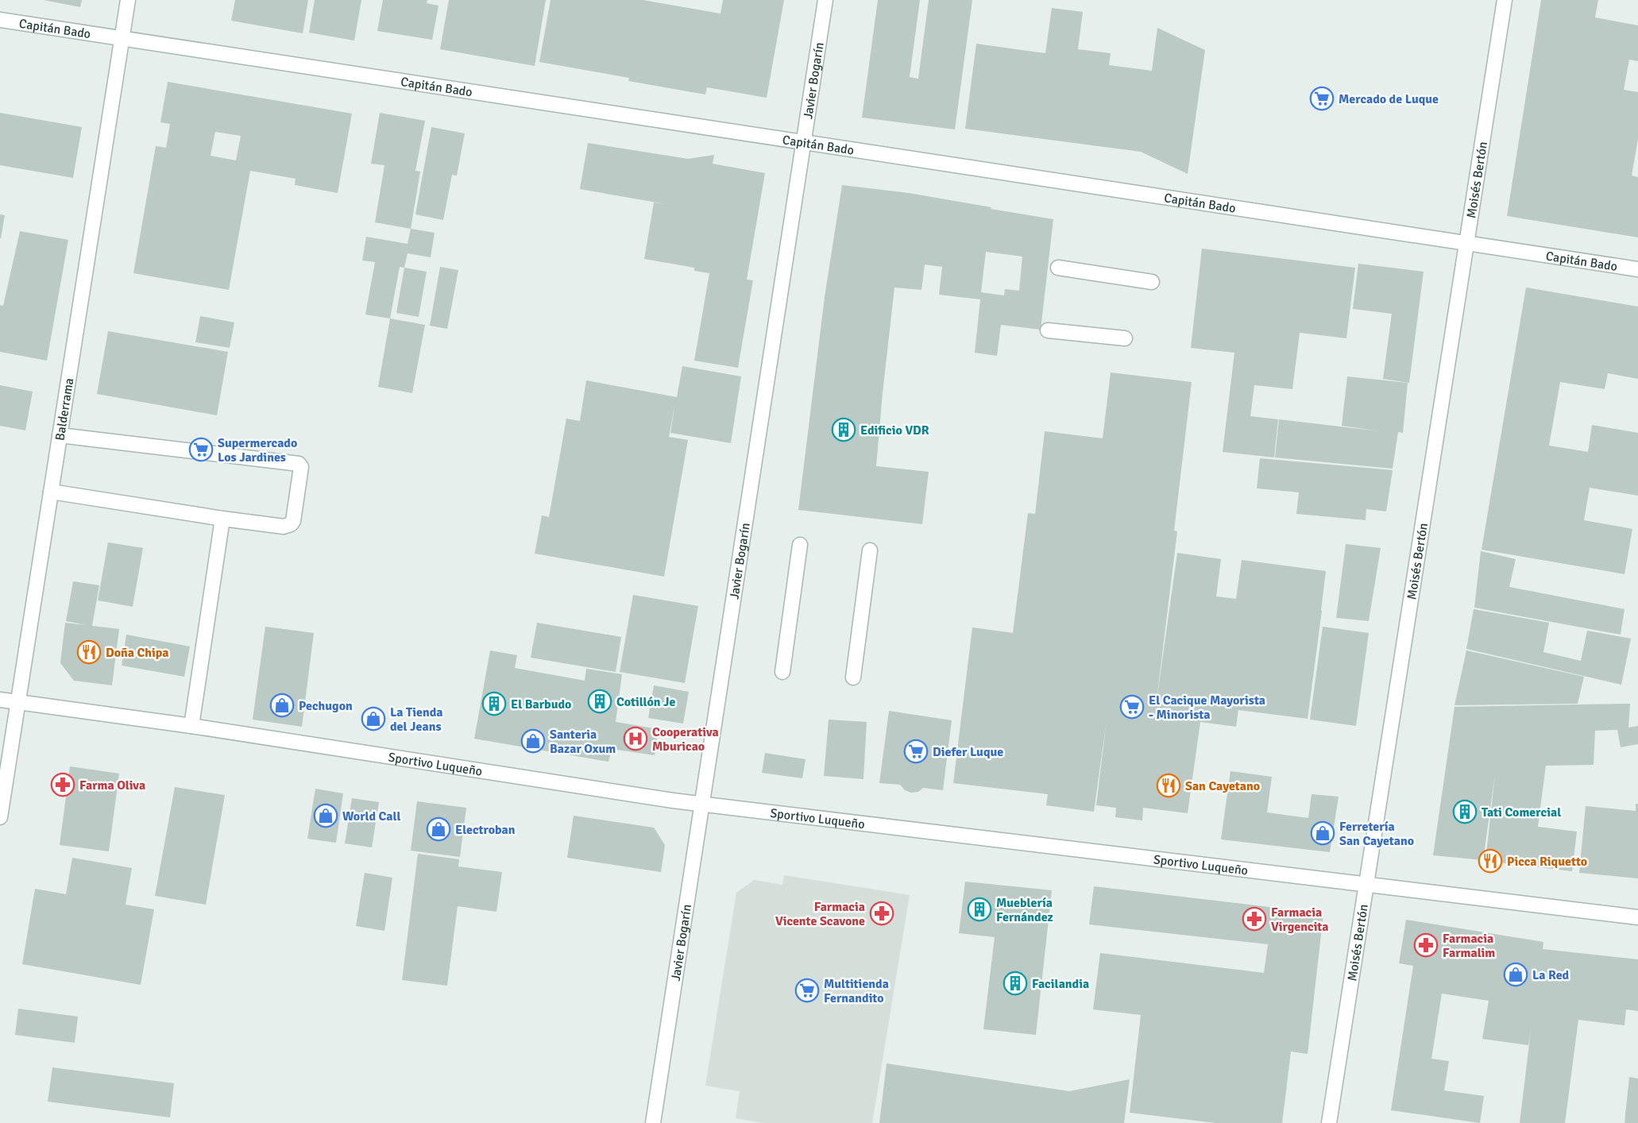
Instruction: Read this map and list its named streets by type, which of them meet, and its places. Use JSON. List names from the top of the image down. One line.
{"streets":{"street":["Capitán Bado","Javier Bogarín","Moisés Bertón","Balderrama","Sportivo Luqueño"]},"crossings":[["Capitán Bado","Javier Bogarín"],["Capitán Bado","Moisés Bertón"],["Capitán Bado","Balderrama"],["Javier Bogarín","Sportivo Luqueño"],["Moisés Bertón","Sportivo Luqueño"],["Balderrama","Sportivo Luqueño"]],"places":{"supermarket":["Mercado de Luque","Supermercado Los Jardines","El Cacique Mayorista - Minorista","Diefer Luque","Multitienda Fernandito"],"building":["Edificio VDR","Cotillón Je","El Barbudo","Tati Comercial","Mueblería Fernández","Facilandia"],"restaurant":["Doña Chipa","San Cayetano","Picca Riquetto"],"shop":["Pechugon","La Tienda del Jeans","Santeria Bazar Oxum","World Call","Electroban","Ferretería San Cayetano","La Red"],"hospital":["Cooperativa Mburicao"],"pharmacy":["Farma Oliva","Farmacia Vicente Scavone","Farmacia Virgencita","Farmacia Farmalim"]}}
